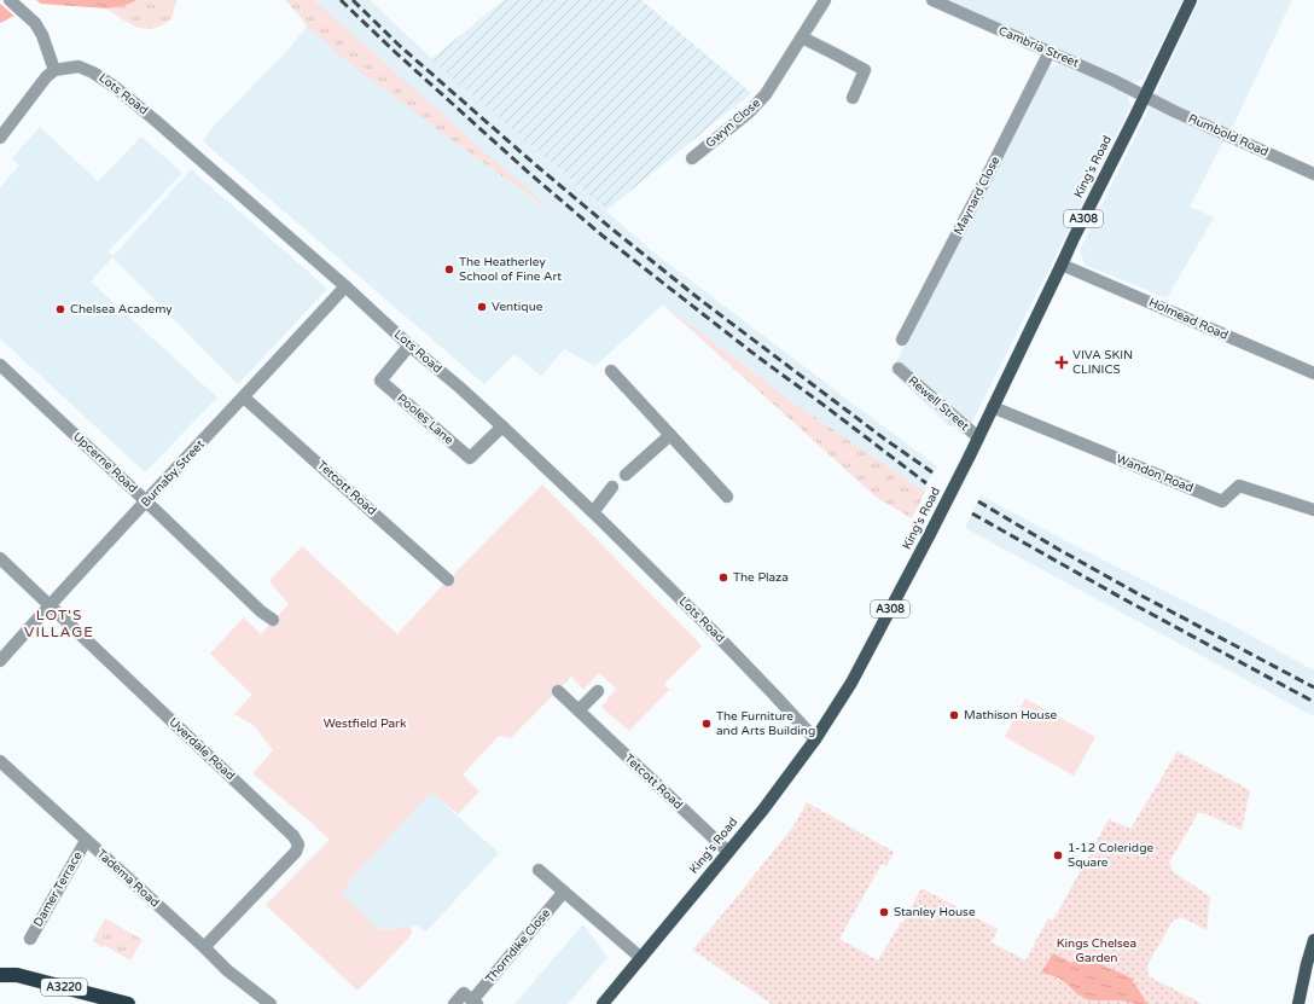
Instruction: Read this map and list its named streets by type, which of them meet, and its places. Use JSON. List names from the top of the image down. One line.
{"streets":{"highway":["A3220"],"main road":["King's Road","A308"],"street":["Cambria Street","Lots Road","Gwyn Close","Rumbold Road","Maynard Close","Holmead Road","Rewell Street","Pooles Lane","Upcerne Road","Burnaby Street","Wandon Road","Tetcott Road","Uverdale Road","Tadema Road","Damer Terrace","Thorndike Close"]},"crossings":[["Cambria Street","Rumbold Road"],["Cambria Street","King's Road"],["Cambria Street","Maynard Close"],["Lots Road","King's Road"],["Lots Road","Pooles Lane"],["Lots Road","Burnaby Street"],["Rumbold Road","King's Road"],["King's Road","Holmead Road"],["King's Road","Rewell Street"],["King's Road","Wandon Road"],["King's Road","Tetcott Road"],["Upcerne Road","Burnaby Street"],["Burnaby Street","Tetcott Road"],["Burnaby Street","Uverdale Road"],["Uverdale Road","Tadema Road"],["Tadema Road","Damer Terrace"]],"districts":["LOT'S VILLAGE"],"parks":["Westfield Park","Kings Chelsea Garden"],"places":{"other":["The Heatherley School of Fine Art","Ventique","Chelsea Academy","The Plaza","Mathison House","The Furniture and Arts Building","1-12 Coleridge Square","Stanley House"],"health":["VIVA SKIN CLINICS"]}}
